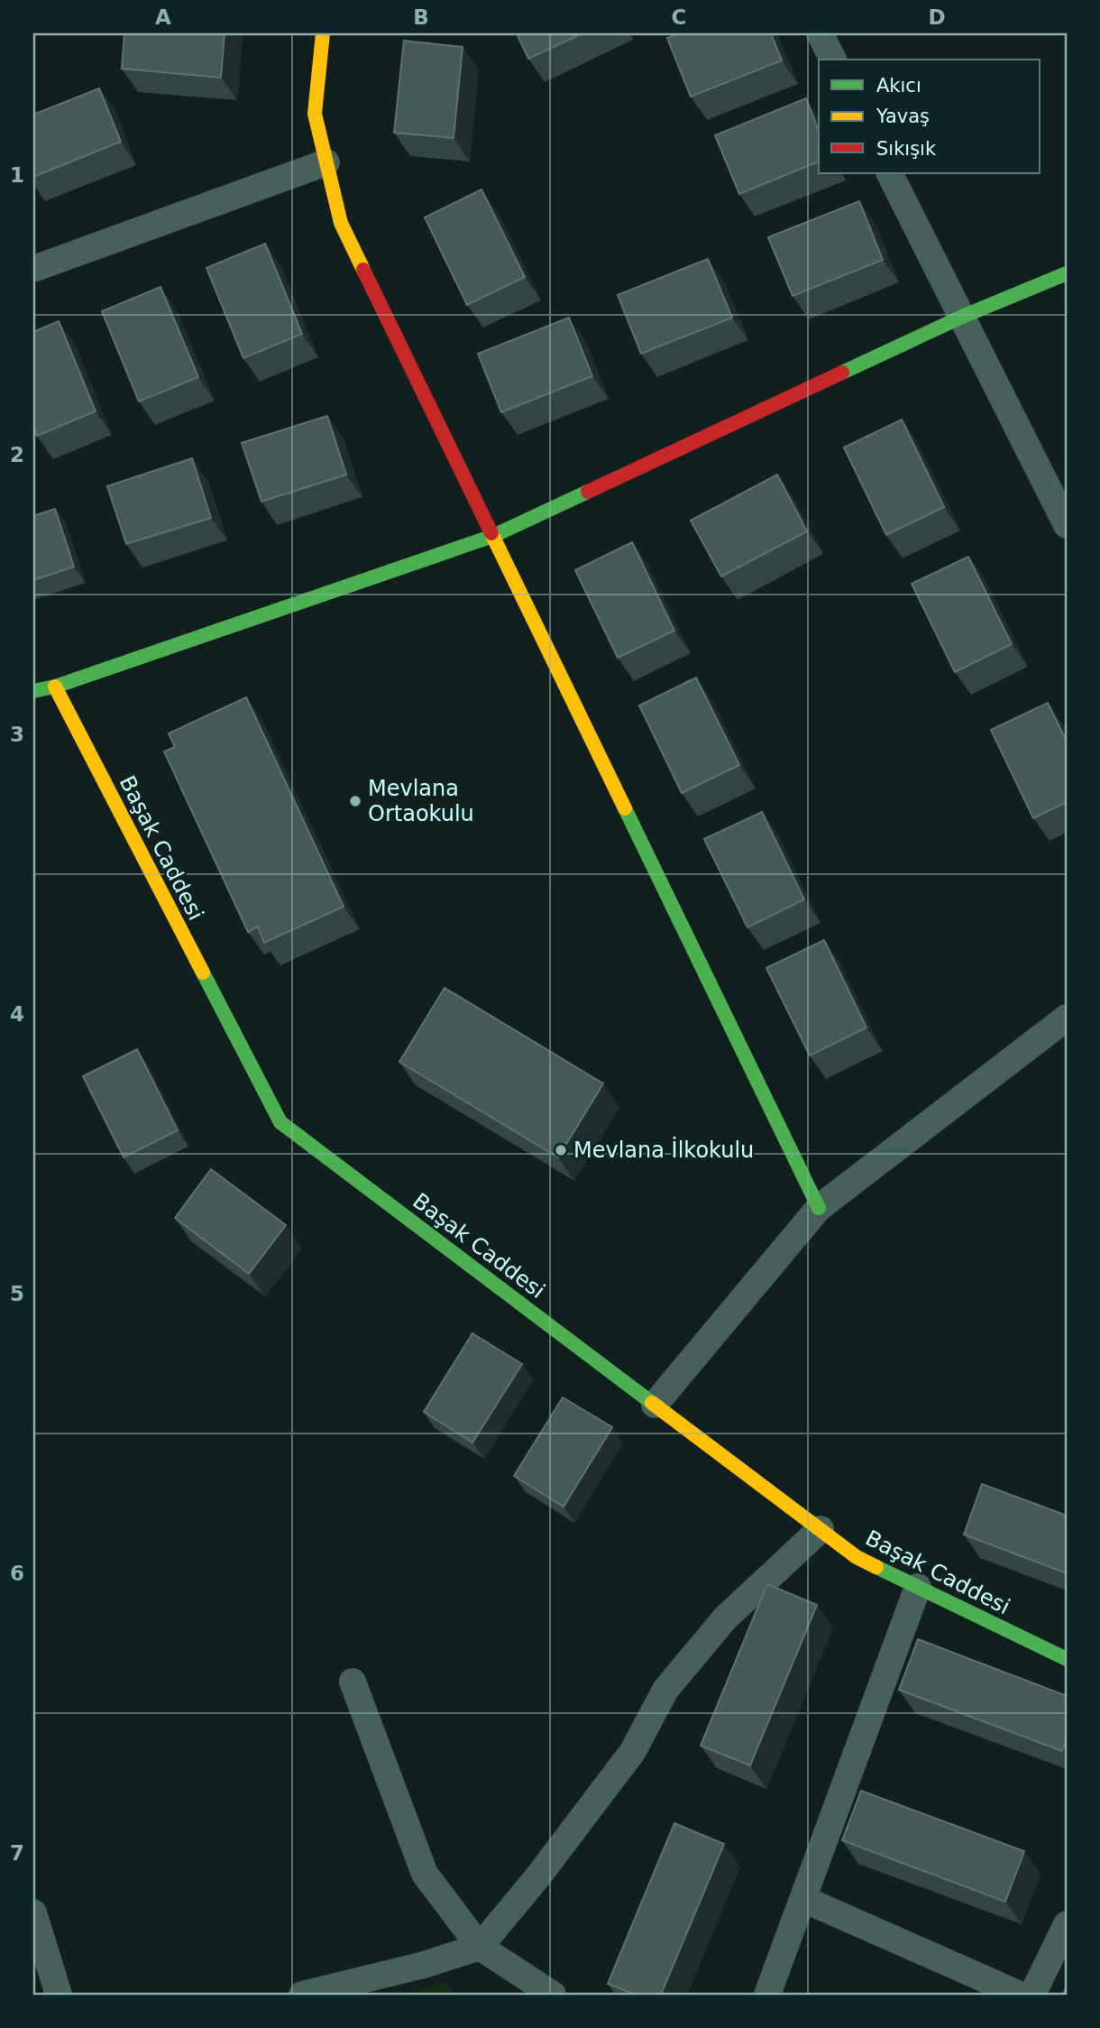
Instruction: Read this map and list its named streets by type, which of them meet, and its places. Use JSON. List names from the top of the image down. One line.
{"streets":{"street":["Başak Caddesi"]},"places":["Mevlana Ortaokulu","Mevlana İlkokulu"],"legend":["Akıcı","Yavaş","Sıkışık"],"grid":{"columns":["A","B","C","D"],"rows":["1","2","3","4","5","6","7"]}}
